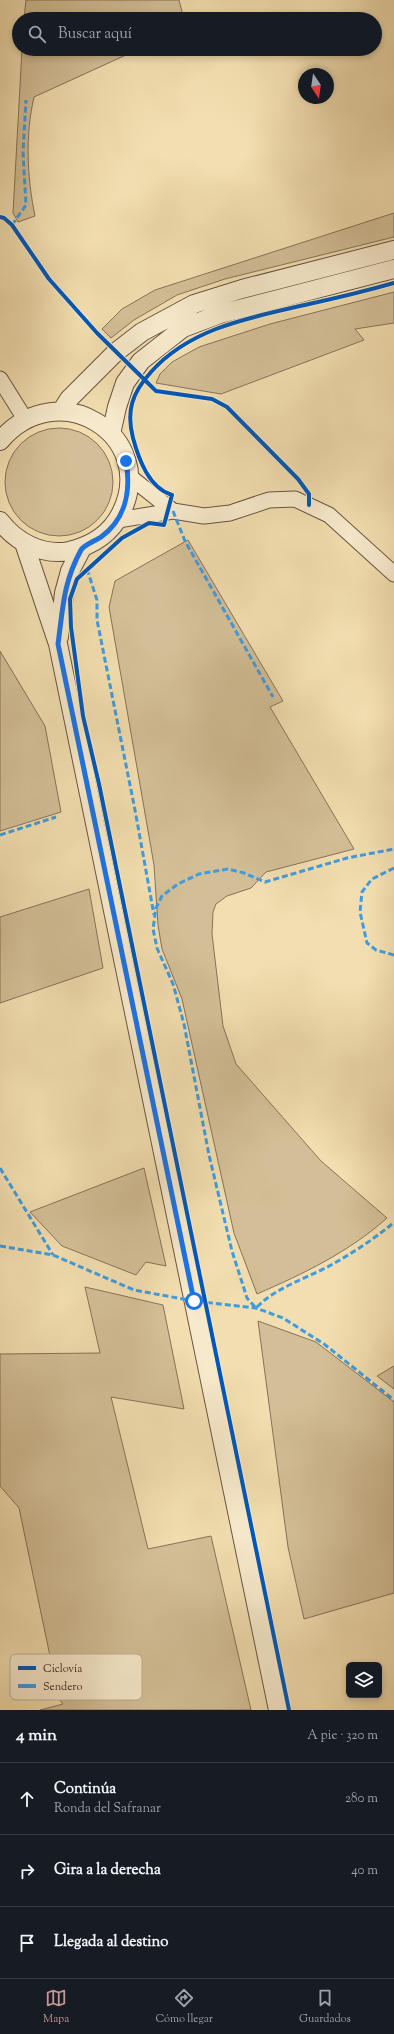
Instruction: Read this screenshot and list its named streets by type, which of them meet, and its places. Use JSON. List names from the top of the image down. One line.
{"legend":["Ciclovía","Sendero"],"north":"bottom","page":{"search":"Buscar aquí","heading":["4 min","A pie · 320 m"],"list":[["Continúa","Ronda del Safranar","280 m"],["Gira a la derecha","40 m"],"Llegada al destino"],"nav":["Mapa","Cómo llegar","Guardados"]}}
